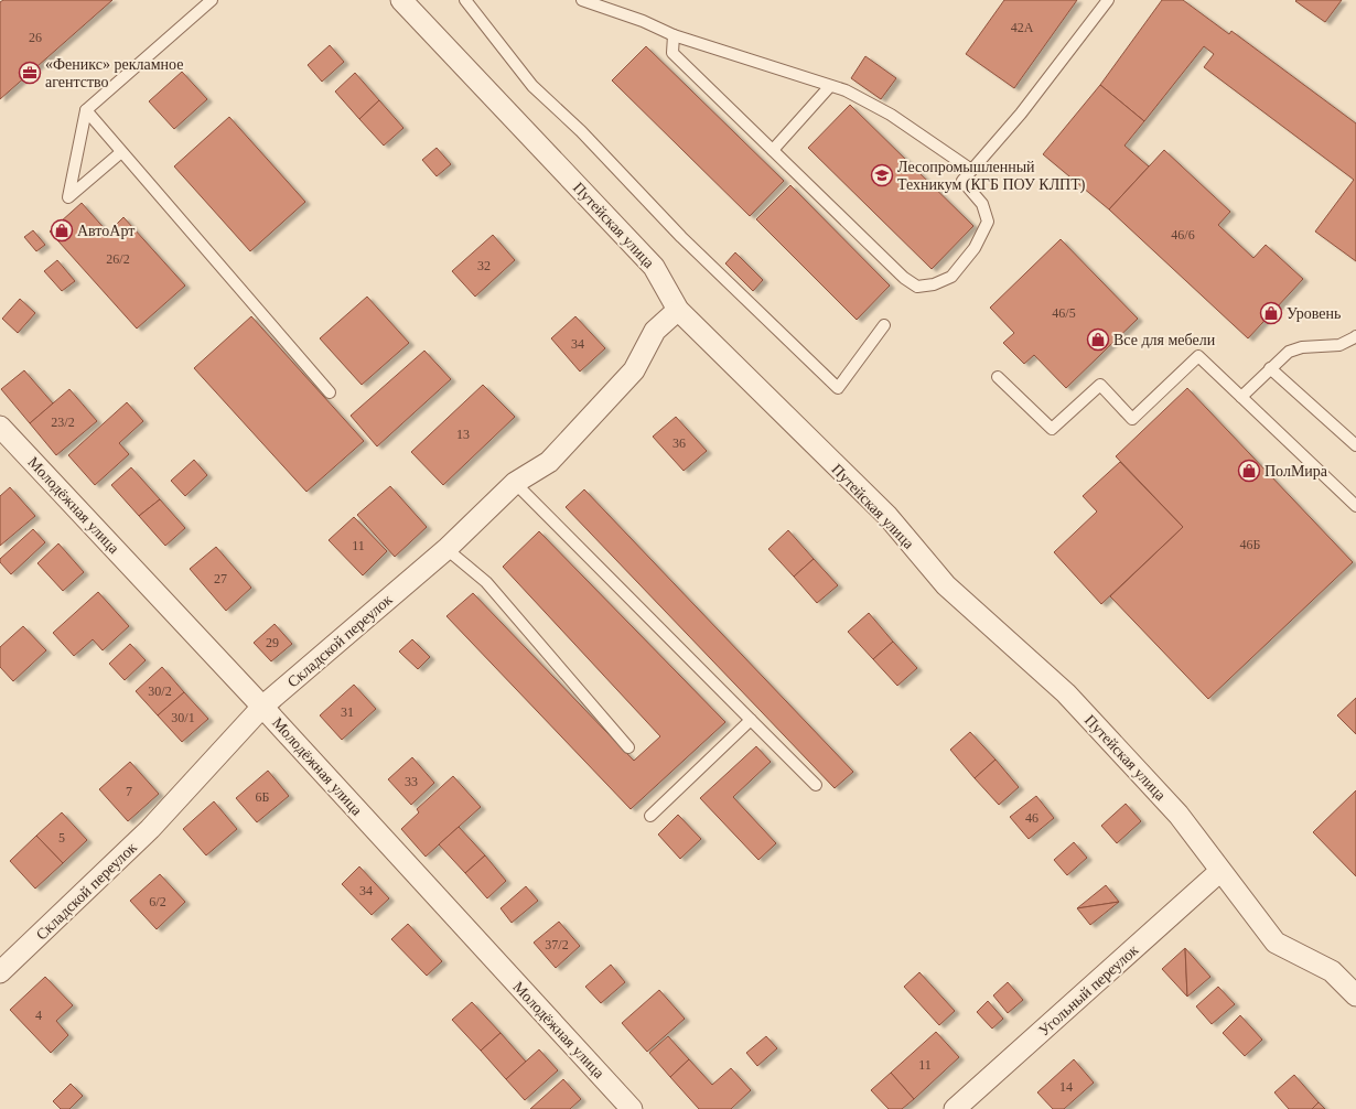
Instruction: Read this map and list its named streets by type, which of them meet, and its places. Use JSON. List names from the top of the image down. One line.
{"streets":{"street":["Путейская улица","Молодёжная улица","Складской переулок","Угольный переулок"]},"crossings":[["Путейская улица","Складской переулок"],["Путейская улица","Угольный переулок"],["Молодёжная улица","Складской переулок"]],"places":{"office":["«Феникс» рекламное агентство"],"school or university":["Лесопромышленный Техникум (КГБ ПОУ КЛПТ)"],"shop":["АвтоАрт","Уровень","Все для мебели","ПолМира"]},"house_numbers":["42А","26","46/6","26/2","32","46/5","34","23/2","13","36","46Б","11","27","29","30/2","31","30/1","33","7","6Б","46","5","34","6/2","37/2","4","11","14"]}
